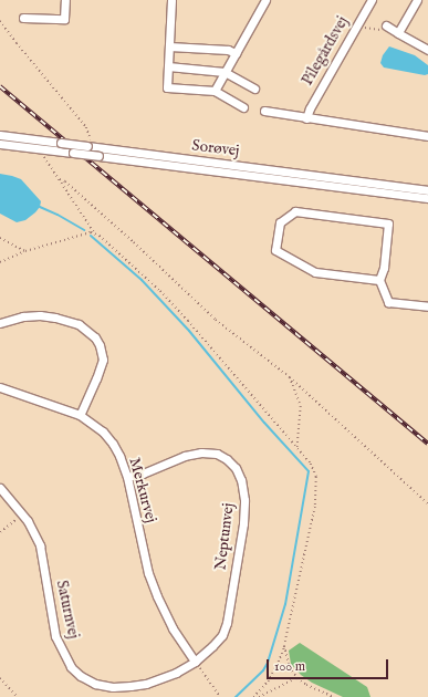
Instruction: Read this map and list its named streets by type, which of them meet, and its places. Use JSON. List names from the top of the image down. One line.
{"streets":{"street":["Pilegårdsvej","Sorøvej","Merkurvej","Neptunvej","Saturnvej"]},"crossings":[["Merkurvej","Neptunvej"],["Merkurvej","Saturnvej"],["Neptunvej","Saturnvej"]],"scale_bar":"100 m"}
